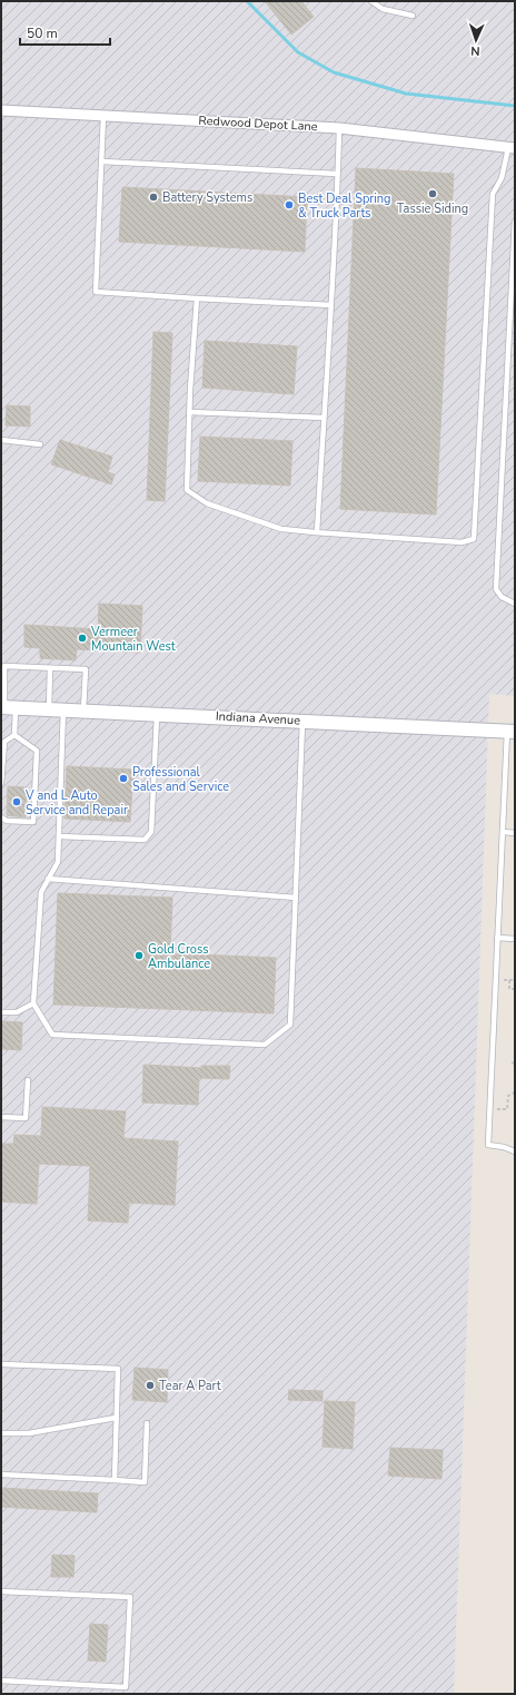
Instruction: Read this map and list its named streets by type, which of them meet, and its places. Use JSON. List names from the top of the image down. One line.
{"streets":{"street":["Redwood Depot Lane","Indiana Avenue"]},"places":["Tassie Siding","Battery Systems","Best Deal Spring & Truck Parts","Vermeer Mountain West","Professional Sales and Service","V and L Auto Service and Repair","Gold Cross Ambulance","Tear A Part"],"scale_bar":"50 m","north":"bottom"}
